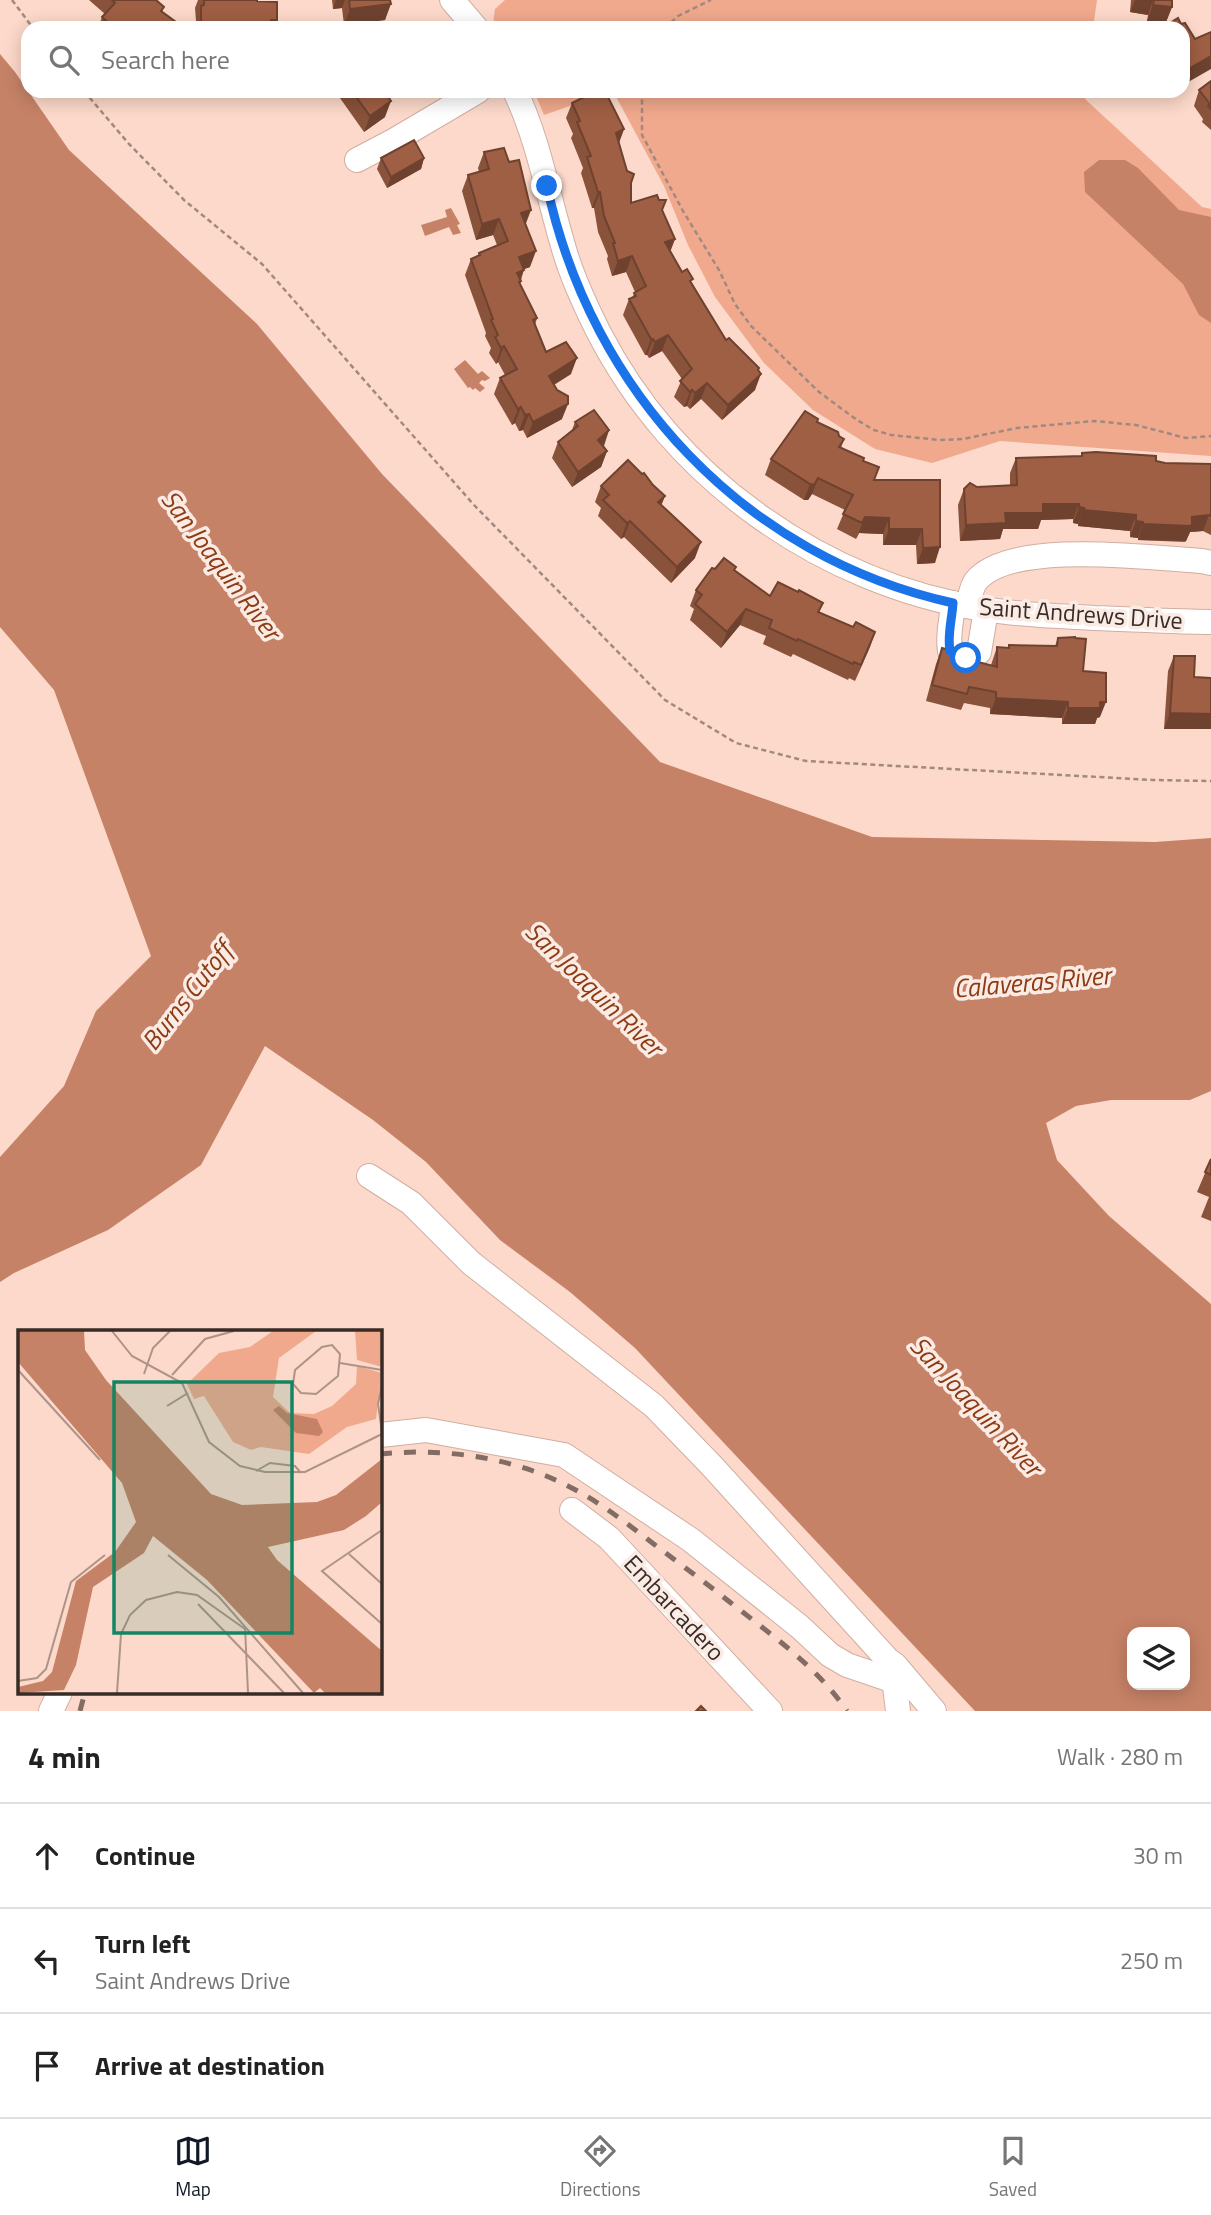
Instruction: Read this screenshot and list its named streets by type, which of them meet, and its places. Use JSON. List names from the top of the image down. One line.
{"streets":{"street":["Saint Andrews Drive","Embarcadero"]},"water":["San Joaquin River","Calaveras River","Burns Cutoff"],"page":{"search":"Search here","heading":["4 min","Walk · 280 m"],"list":[["Continue","30 m"],["Turn left","Saint Andrews Drive","250 m"],"Arrive at destination"],"nav":["Map","Directions","Saved"]}}
